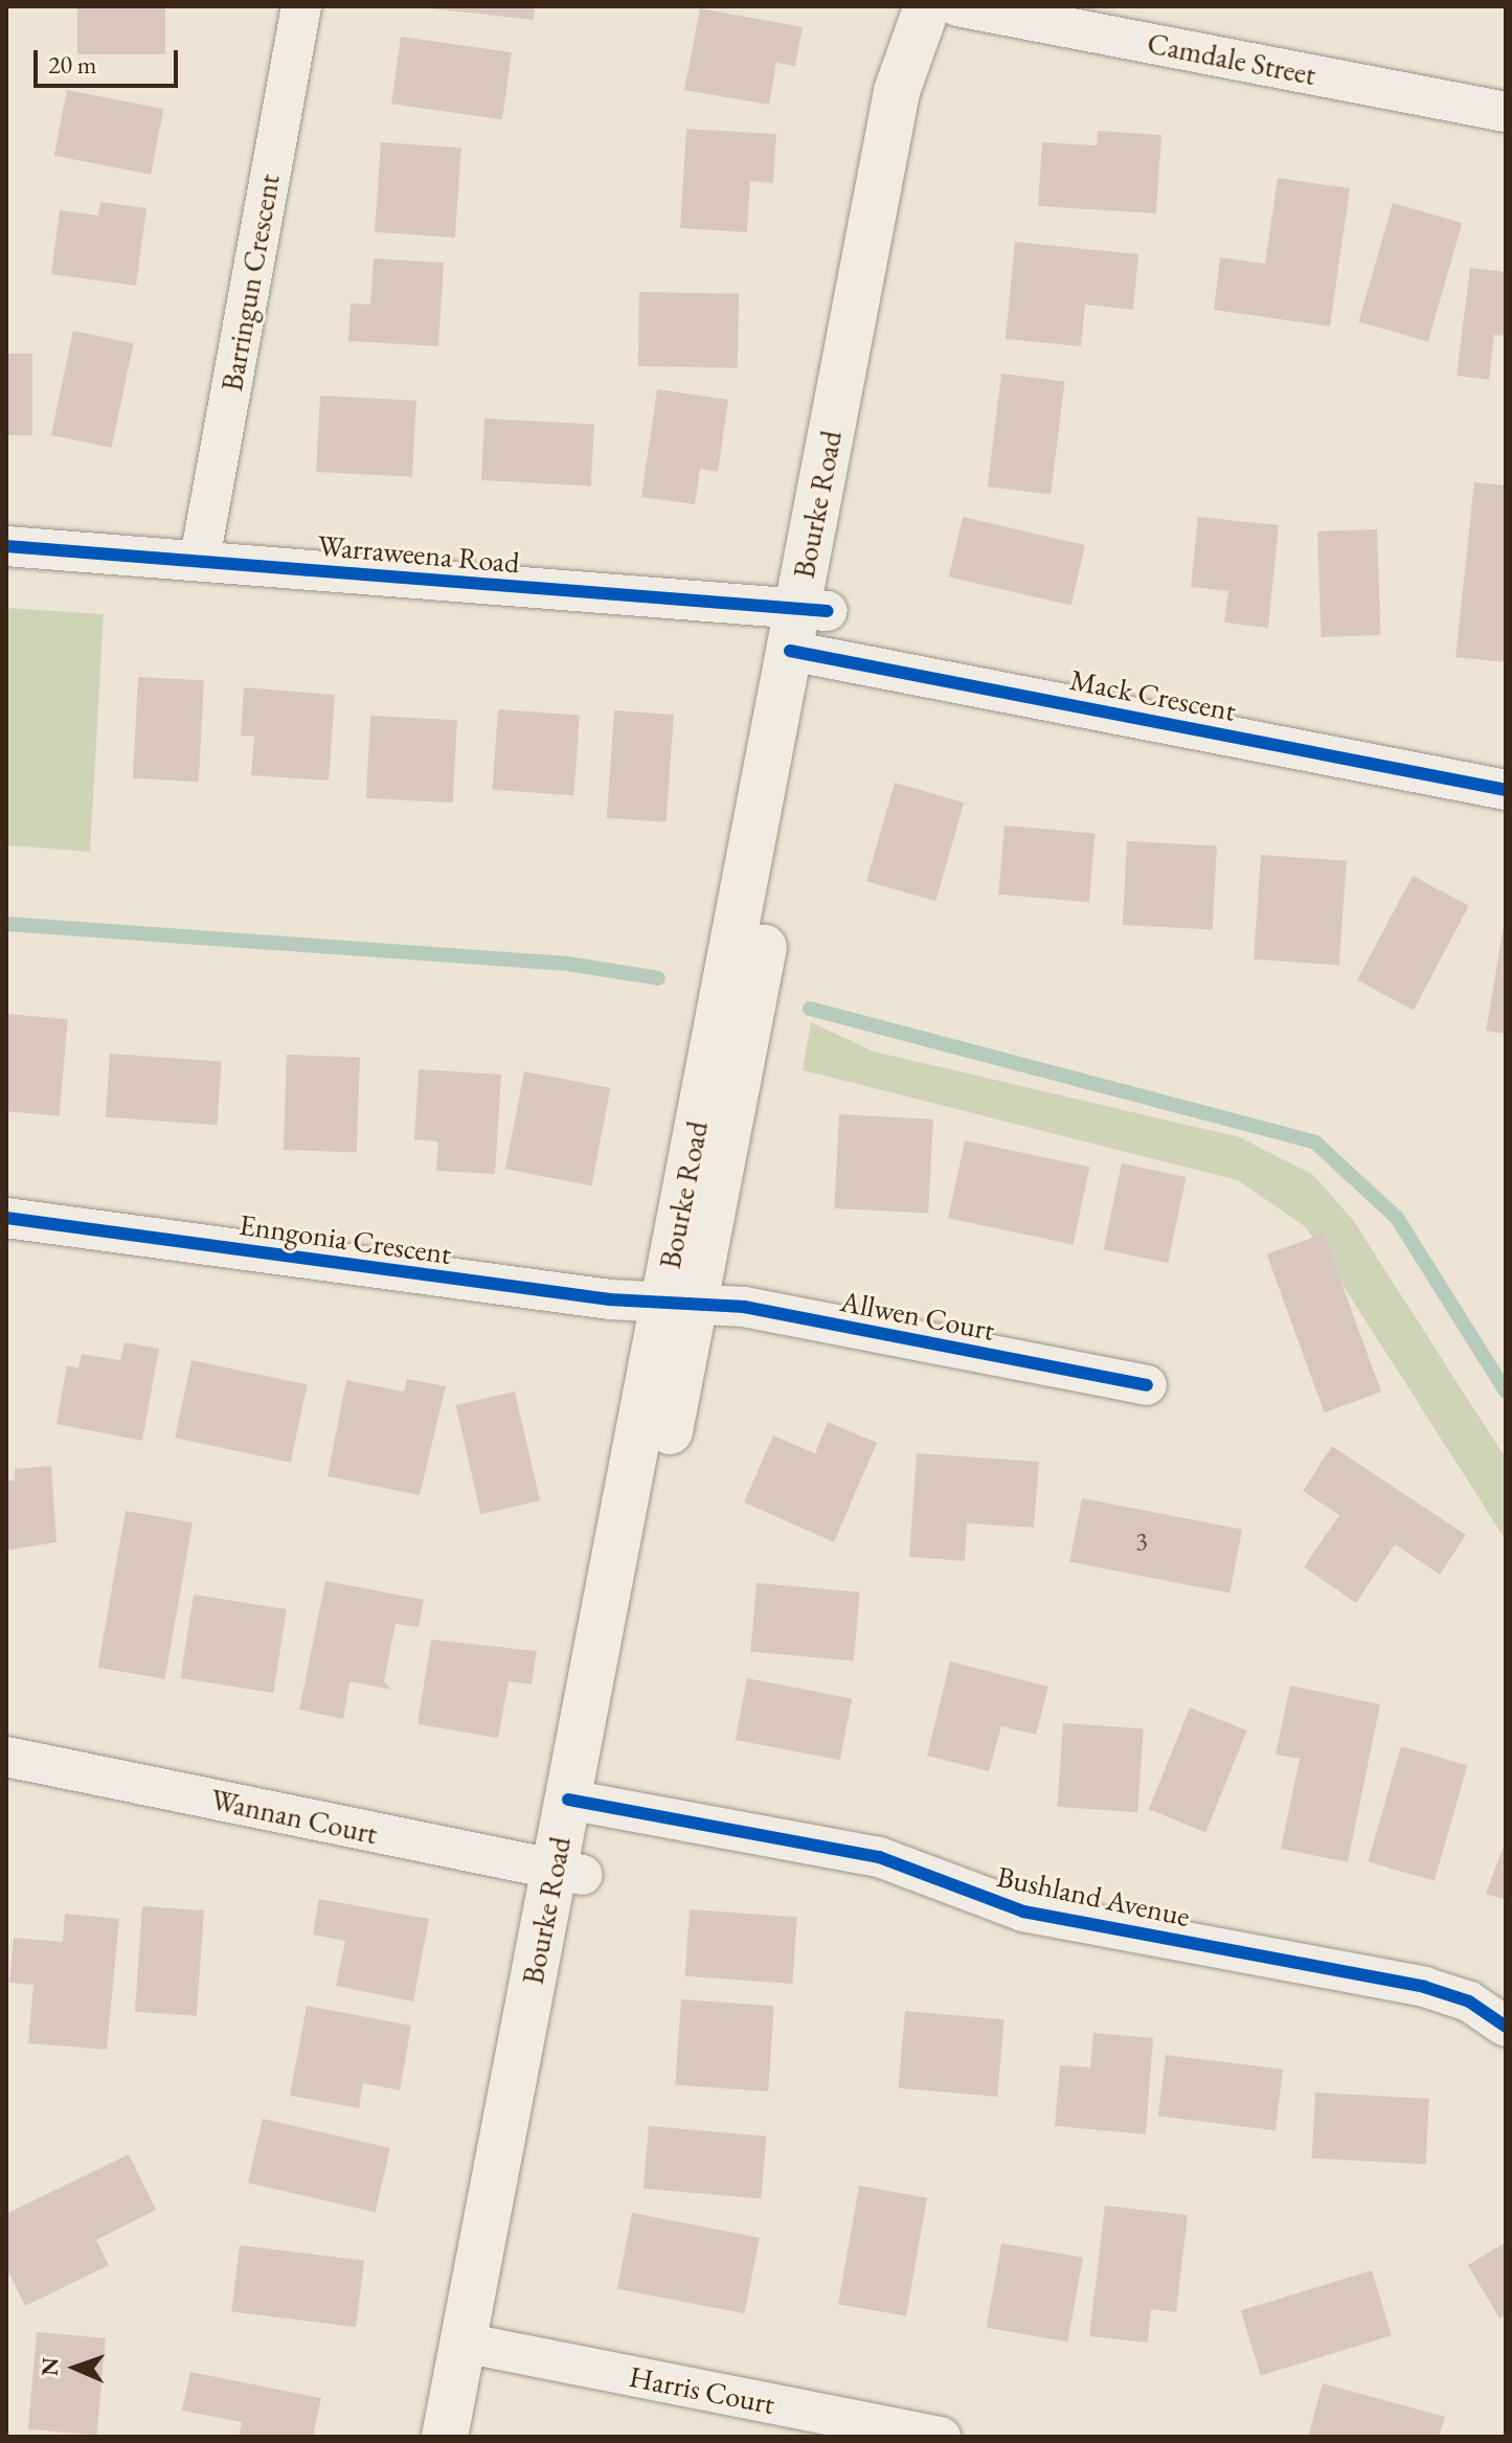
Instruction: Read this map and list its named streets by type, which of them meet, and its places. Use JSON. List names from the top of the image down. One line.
{"streets":{"main road":["Bourke Road"],"street":["Camdale Street","Barringun Crescent","Warraweena Road","Mack Crescent","Enngonia Crescent","Allwen Court","Wannan Court","Bushland Avenue","Harris Court"]},"crossings":[["Barringun Crescent","Warraweena Road"],["Bourke Road","Warraweena Road"],["Bourke Road","Mack Crescent"],["Bourke Road","Enngonia Crescent"],["Bourke Road","Allwen Court"],["Bourke Road","Wannan Court"],["Bourke Road","Bushland Avenue"],["Bourke Road","Harris Court"],["Warraweena Road","Mack Crescent"],["Enngonia Crescent","Allwen Court"]],"house_numbers":["3"],"scale_bar":"20 m","north":"left"}
